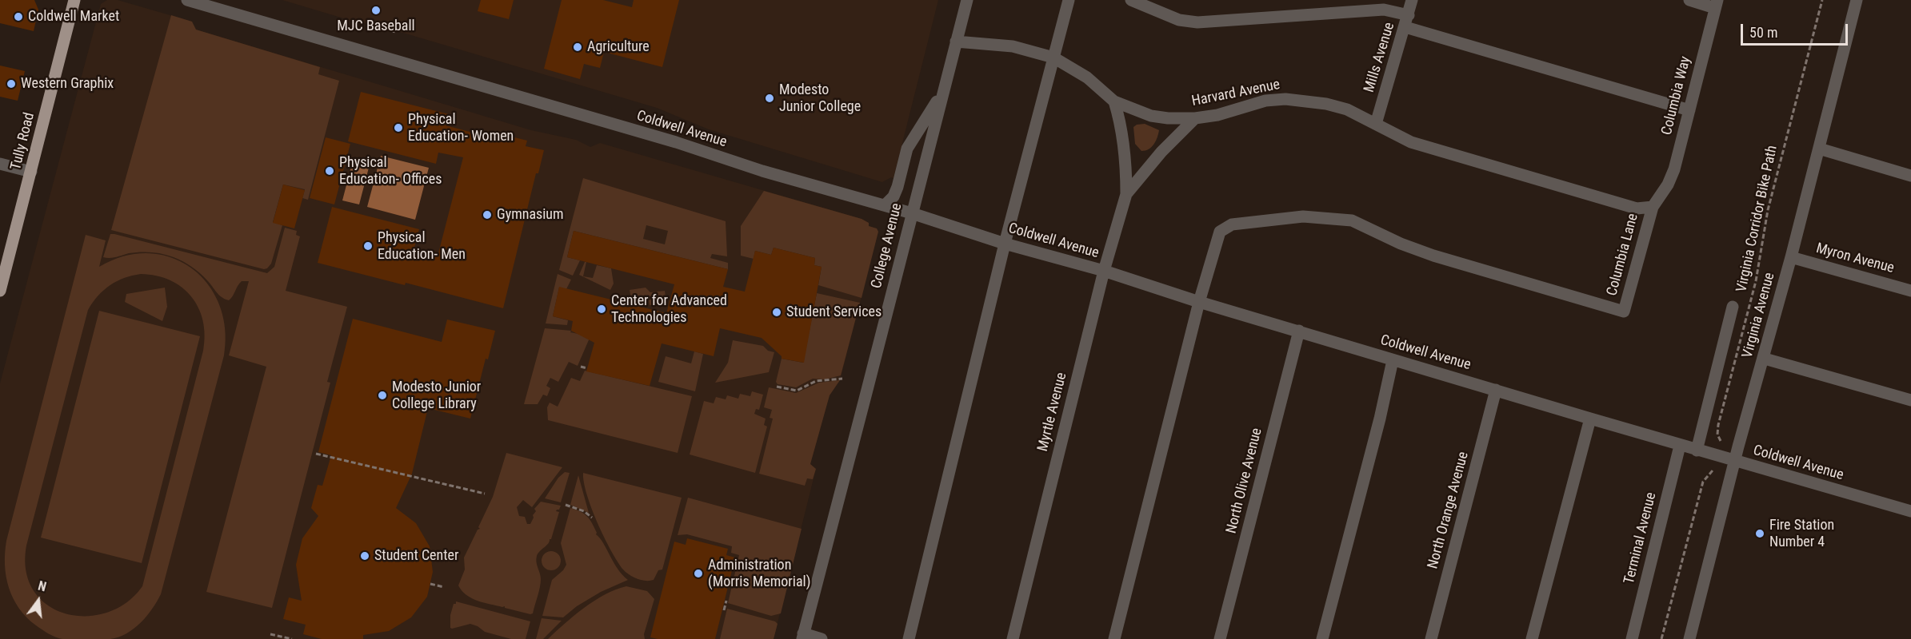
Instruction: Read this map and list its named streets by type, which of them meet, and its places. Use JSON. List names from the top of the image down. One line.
{"streets":{"main road":["Tully Road"],"street":["Mills Avenue","Harvard Avenue","Columbia Way","Coldwell Avenue","College Avenue","Columbia Lane","Myron Avenue","Virginia Avenue","Myrtle Avenue","North Olive Avenue","North Orange Avenue","Terminal Avenue"],"path":["Virginia Corridor Bike Path"]},"crossings":[["Mills Avenue","Harvard Avenue"],["Harvard Avenue","Columbia Way"],["Harvard Avenue","College Avenue"],["Harvard Avenue","Columbia Lane"],["Harvard Avenue","Myrtle Avenue"],["Columbia Way","Columbia Lane"],["Coldwell Avenue","College Avenue"],["Coldwell Avenue","Columbia Lane"],["Coldwell Avenue","Virginia Avenue"],["Coldwell Avenue","Myrtle Avenue"],["Coldwell Avenue","North Olive Avenue"],["Coldwell Avenue","North Orange Avenue"],["Coldwell Avenue","Terminal Avenue"],["Myron Avenue","Virginia Avenue"]],"places":["MJC Baseball","Coldwell Market","Agriculture","Western Graphix","Modesto Junior College","Physical Education- Women","Physical Education- Offices","Gymnasium","Physical Education- Men","Center for Advanced Technologies","Student Services","Modesto Junior College Library","Fire Station Number 4","Student Center","Administration (Morris Memorial)"],"scale_bar":"50 m","north":"top"}
